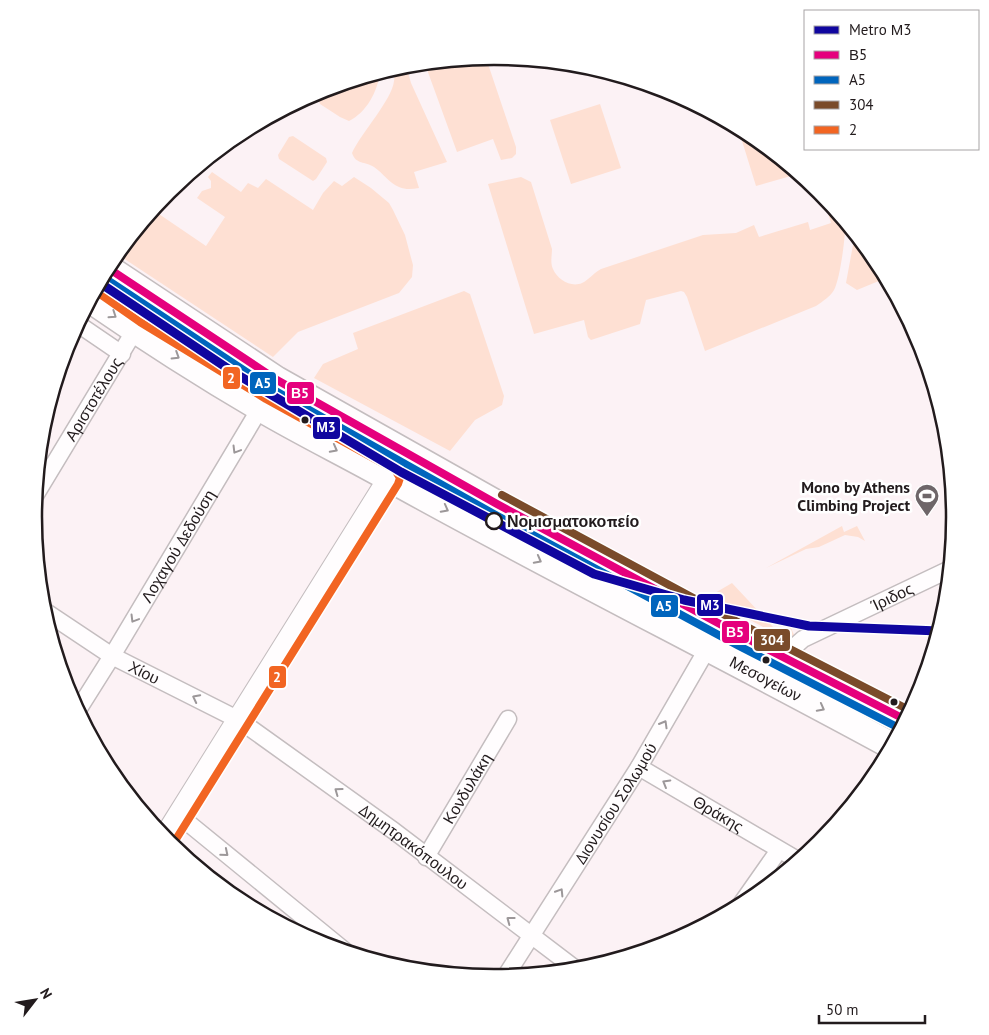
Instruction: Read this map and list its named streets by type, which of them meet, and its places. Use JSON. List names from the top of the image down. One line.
{"streets":{"main road":["Μεσογείων"],"street":["Αριστοτέλους","Λοχαγού Δεδούση","Ίριδος","Χίου","Κονδυλάκη","Διονυσίου Σολωμού","Θράκης","Δημητρακόπουλου"]},"crossings":[["Αριστοτέλους","Μεσογείων"],["Λοχαγού Δεδούση","Χίου"],["Λοχαγού Δεδούση","Μεσογείων"],["Ίριδος","Μεσογείων"],["Χίου","Δημητρακόπουλου"],["Μεσογείων","Διονυσίου Σολωμού"],["Κονδυλάκη","Δημητρακόπουλου"],["Διονυσίου Σολωμού","Θράκης"],["Διονυσίου Σολωμού","Δημητρακόπουλου"]],"one_way":["Λοχαγού Δεδούση","Χίου","Διονυσίου Σολωμού","Θράκης"],"places":{"sports":["Mono by Athens Climbing Project"],"other":["Νομισματοκοπείο"]},"lines":["transit line Β5","transit line A5","metro line Μ3","transit line 2","transit line 304"],"legend":["Metro Μ3","Β5","A5","304","2"],"scale_bar":"50 m","north":"top right"}
